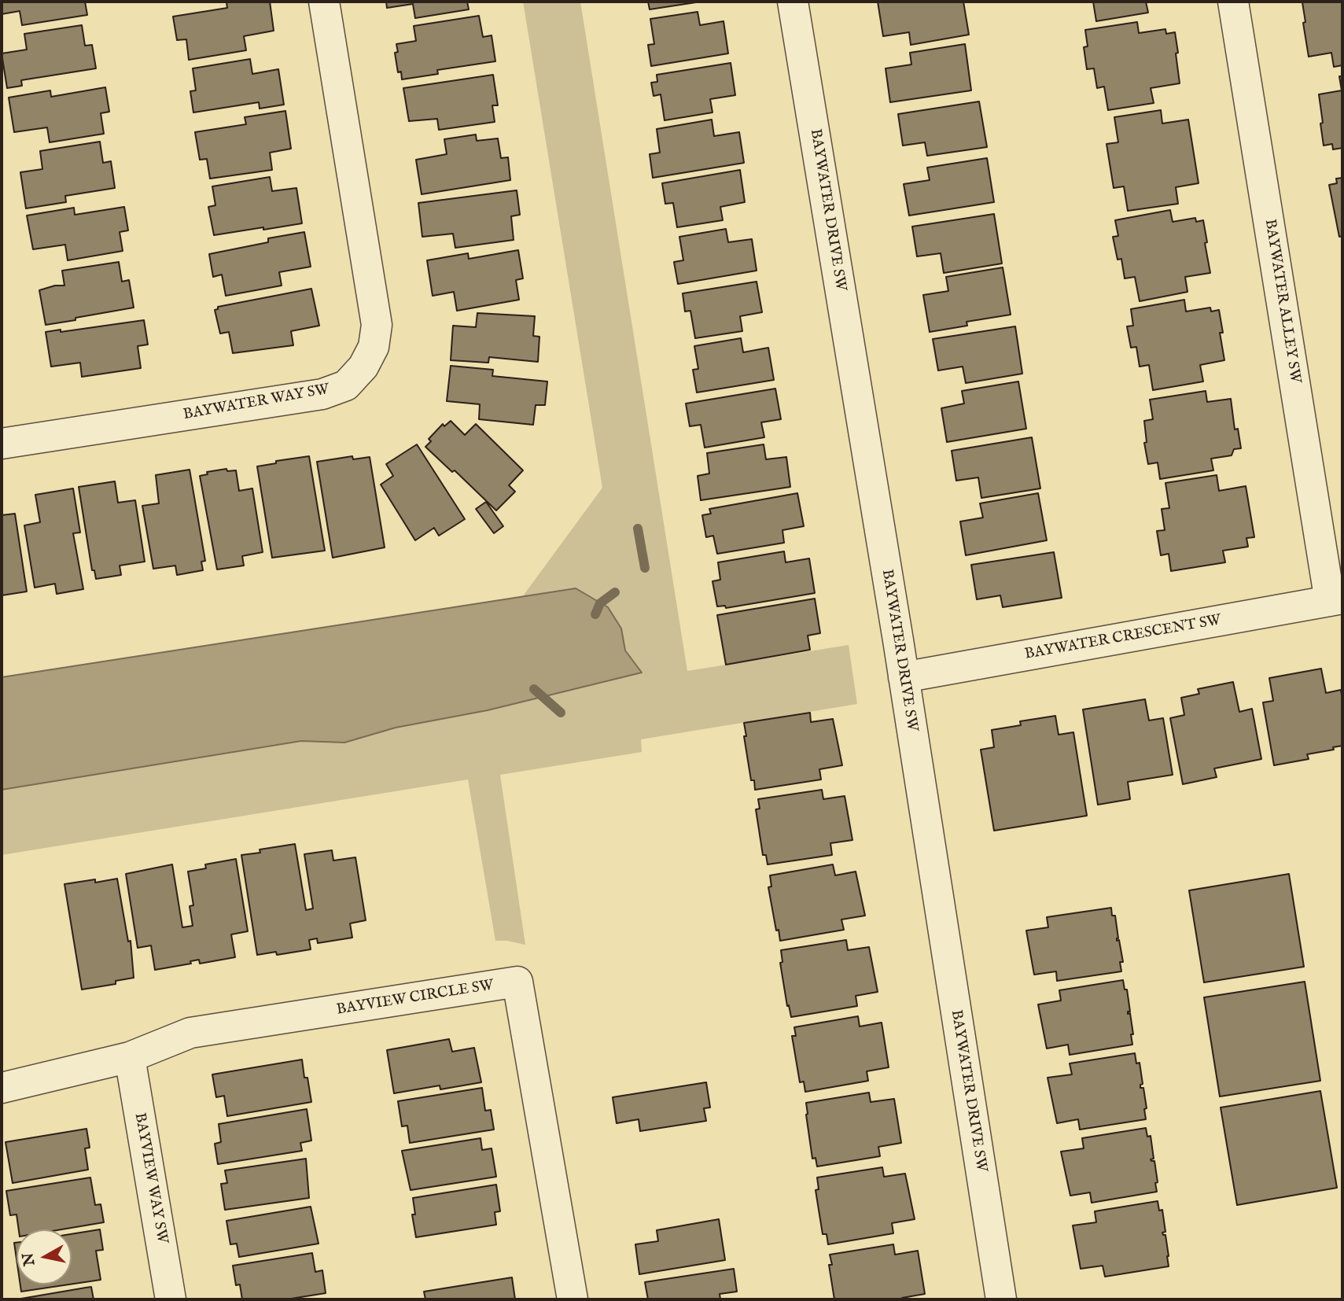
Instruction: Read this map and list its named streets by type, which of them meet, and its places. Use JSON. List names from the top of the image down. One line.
{"streets":{"street":["BAYWATER DRIVE SW","BAYWATER ALLEY SW","BAYWATER WAY SW","BAYWATER CRESCENT SW","BAYVIEW CIRCLE SW","BAYVIEW WAY SW"]},"crossings":[["BAYWATER DRIVE SW","BAYWATER CRESCENT SW"],["BAYWATER ALLEY SW","BAYWATER CRESCENT SW"],["BAYVIEW CIRCLE SW","BAYVIEW WAY SW"]],"north":"left"}
